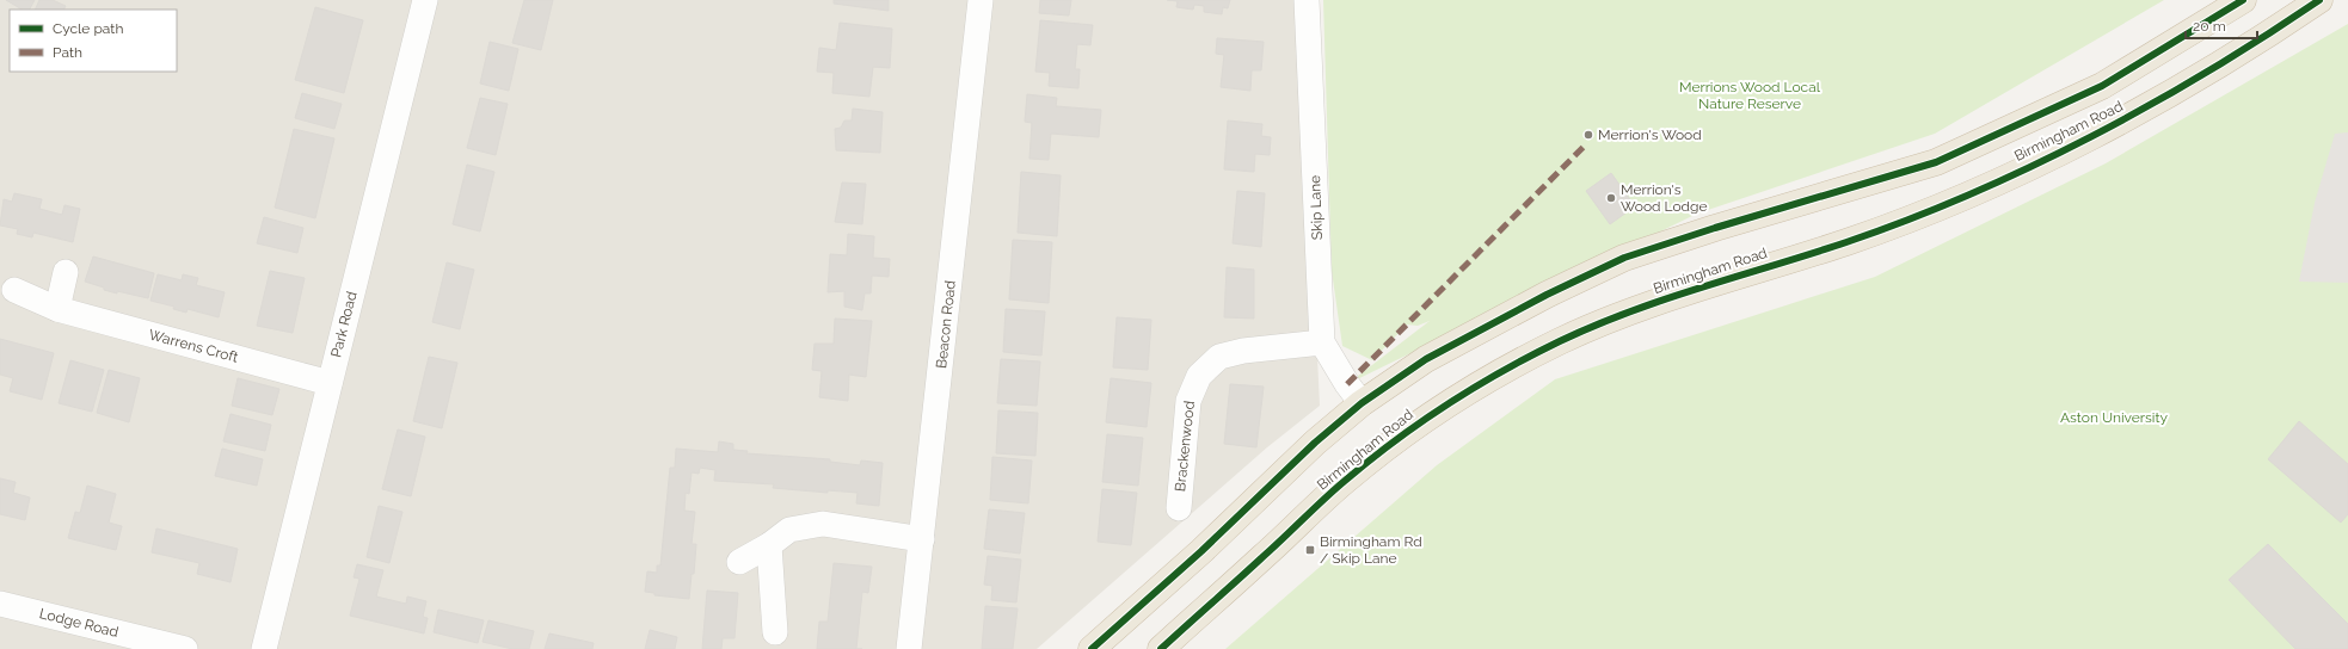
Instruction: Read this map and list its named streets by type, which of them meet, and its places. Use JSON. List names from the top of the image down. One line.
{"streets":{"highway":["Birmingham Road"],"street":["Skip Lane","Park Road","Beacon Road","Warrens Croft","Brackenwood","Lodge Road"]},"crossings":[["Birmingham Road","Skip Lane"],["Skip Lane","Brackenwood"],["Park Road","Warrens Croft"]],"parks":["Merrions Wood Local Nature Reserve","Aston University"],"places":{"other":["Merrion's Wood","Merrion's Wood Lodge"],"transit":["Birmingham Rd / Skip Lane"]},"legend":["Cycle path","Path"],"scale_bar":"20 m"}
